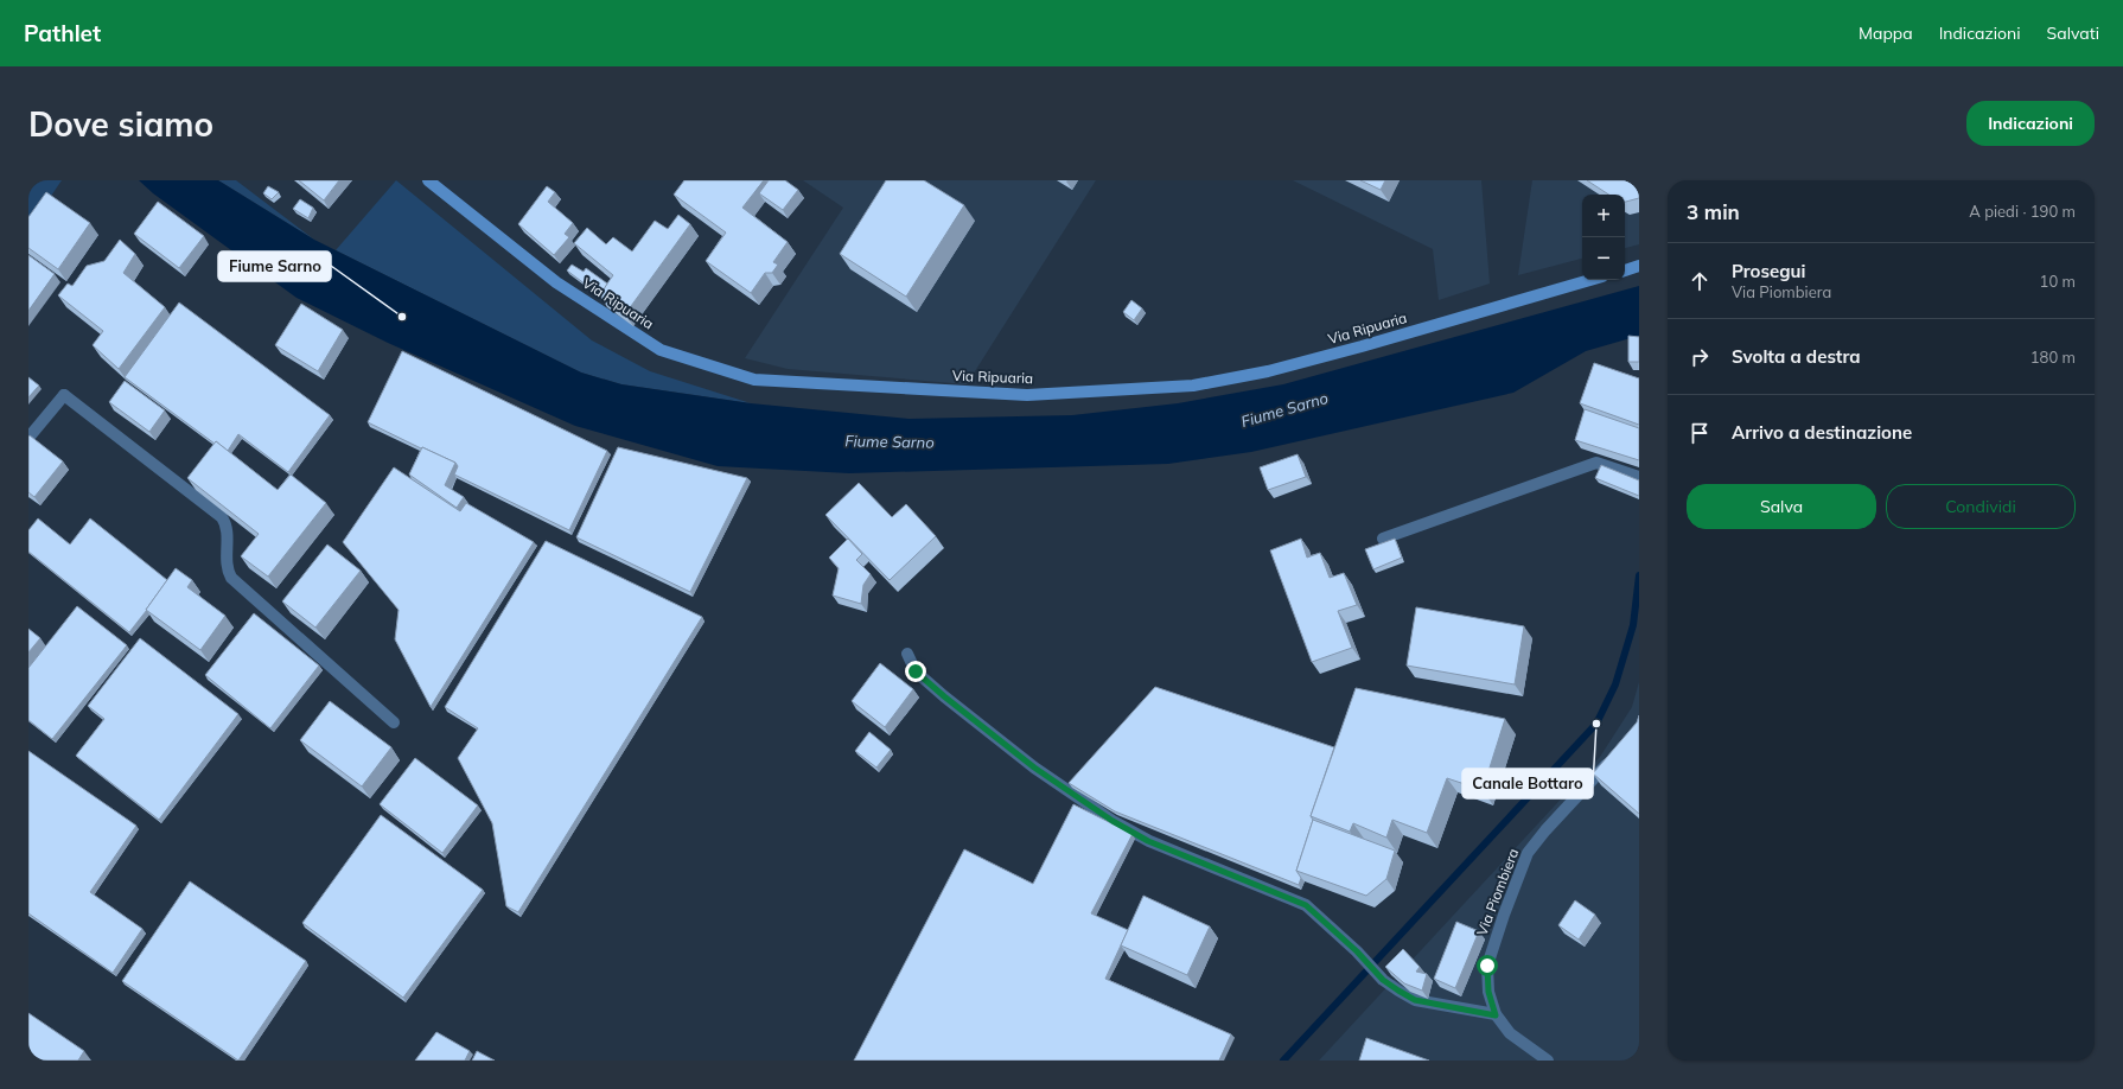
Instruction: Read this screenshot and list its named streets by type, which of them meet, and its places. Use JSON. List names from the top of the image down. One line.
{"streets":{"street":["Via Ripuaria","Via Piombiera"]},"water":["Fiume Sarno"],"places":["Fiume Sarno","Canale Bottaro"],"page":{"header":"Pathlet","nav":["Mappa","Indicazioni","Salvati"],"buttons":["Indicazioni",["Salva","Condividi"]],"title":"Dove siamo","heading":["3 min","A piedi · 190 m"],"map_buttons":["+","−"],"list":[["Prosegui","Via Piombiera","10 m"],["Svolta a destra","180 m"],"Arrivo a destinazione"]}}
